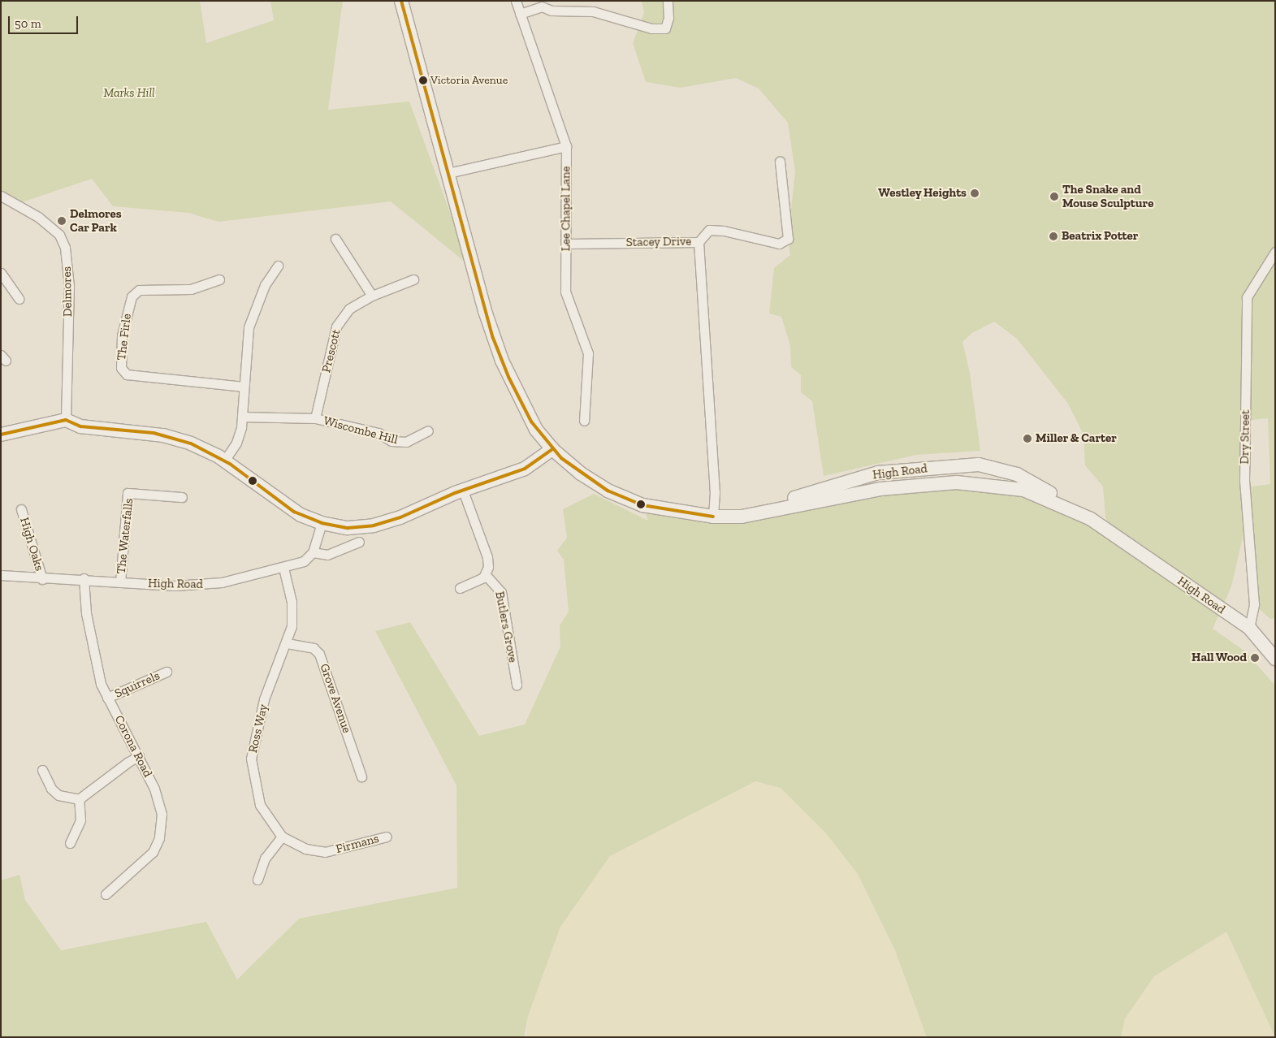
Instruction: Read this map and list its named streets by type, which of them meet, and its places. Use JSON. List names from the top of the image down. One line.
{"streets":{"main road":["High Road"],"street":["Lee Chapel Lane","Stacey Drive","Delmores","The Firle","Prescott","Wiscombe Hill","Dry Street","The Waterfalls","High Oaks","Butlers Grove","Squirrels","Grove Avenue","Ross Way","Corona Road","Firmans"]},"crossings":[["Lee Chapel Lane","Stacey Drive"],["Prescott","Wiscombe Hill"],["Dry Street","High Road"],["High Road","The Waterfalls"],["High Road","High Oaks"],["High Road","Ross Way"],["High Road","Corona Road"],["Squirrels","Corona Road"],["Grove Avenue","Ross Way"],["Ross Way","Firmans"]],"parks":["Marks Hill"],"places":["Victoria Avenue","Westley Heights","The Snake and Mouse Sculpture","Delmores Car Park","Beatrix Potter","Miller & Carter","Hall Wood"],"scale_bar":"50 m"}
